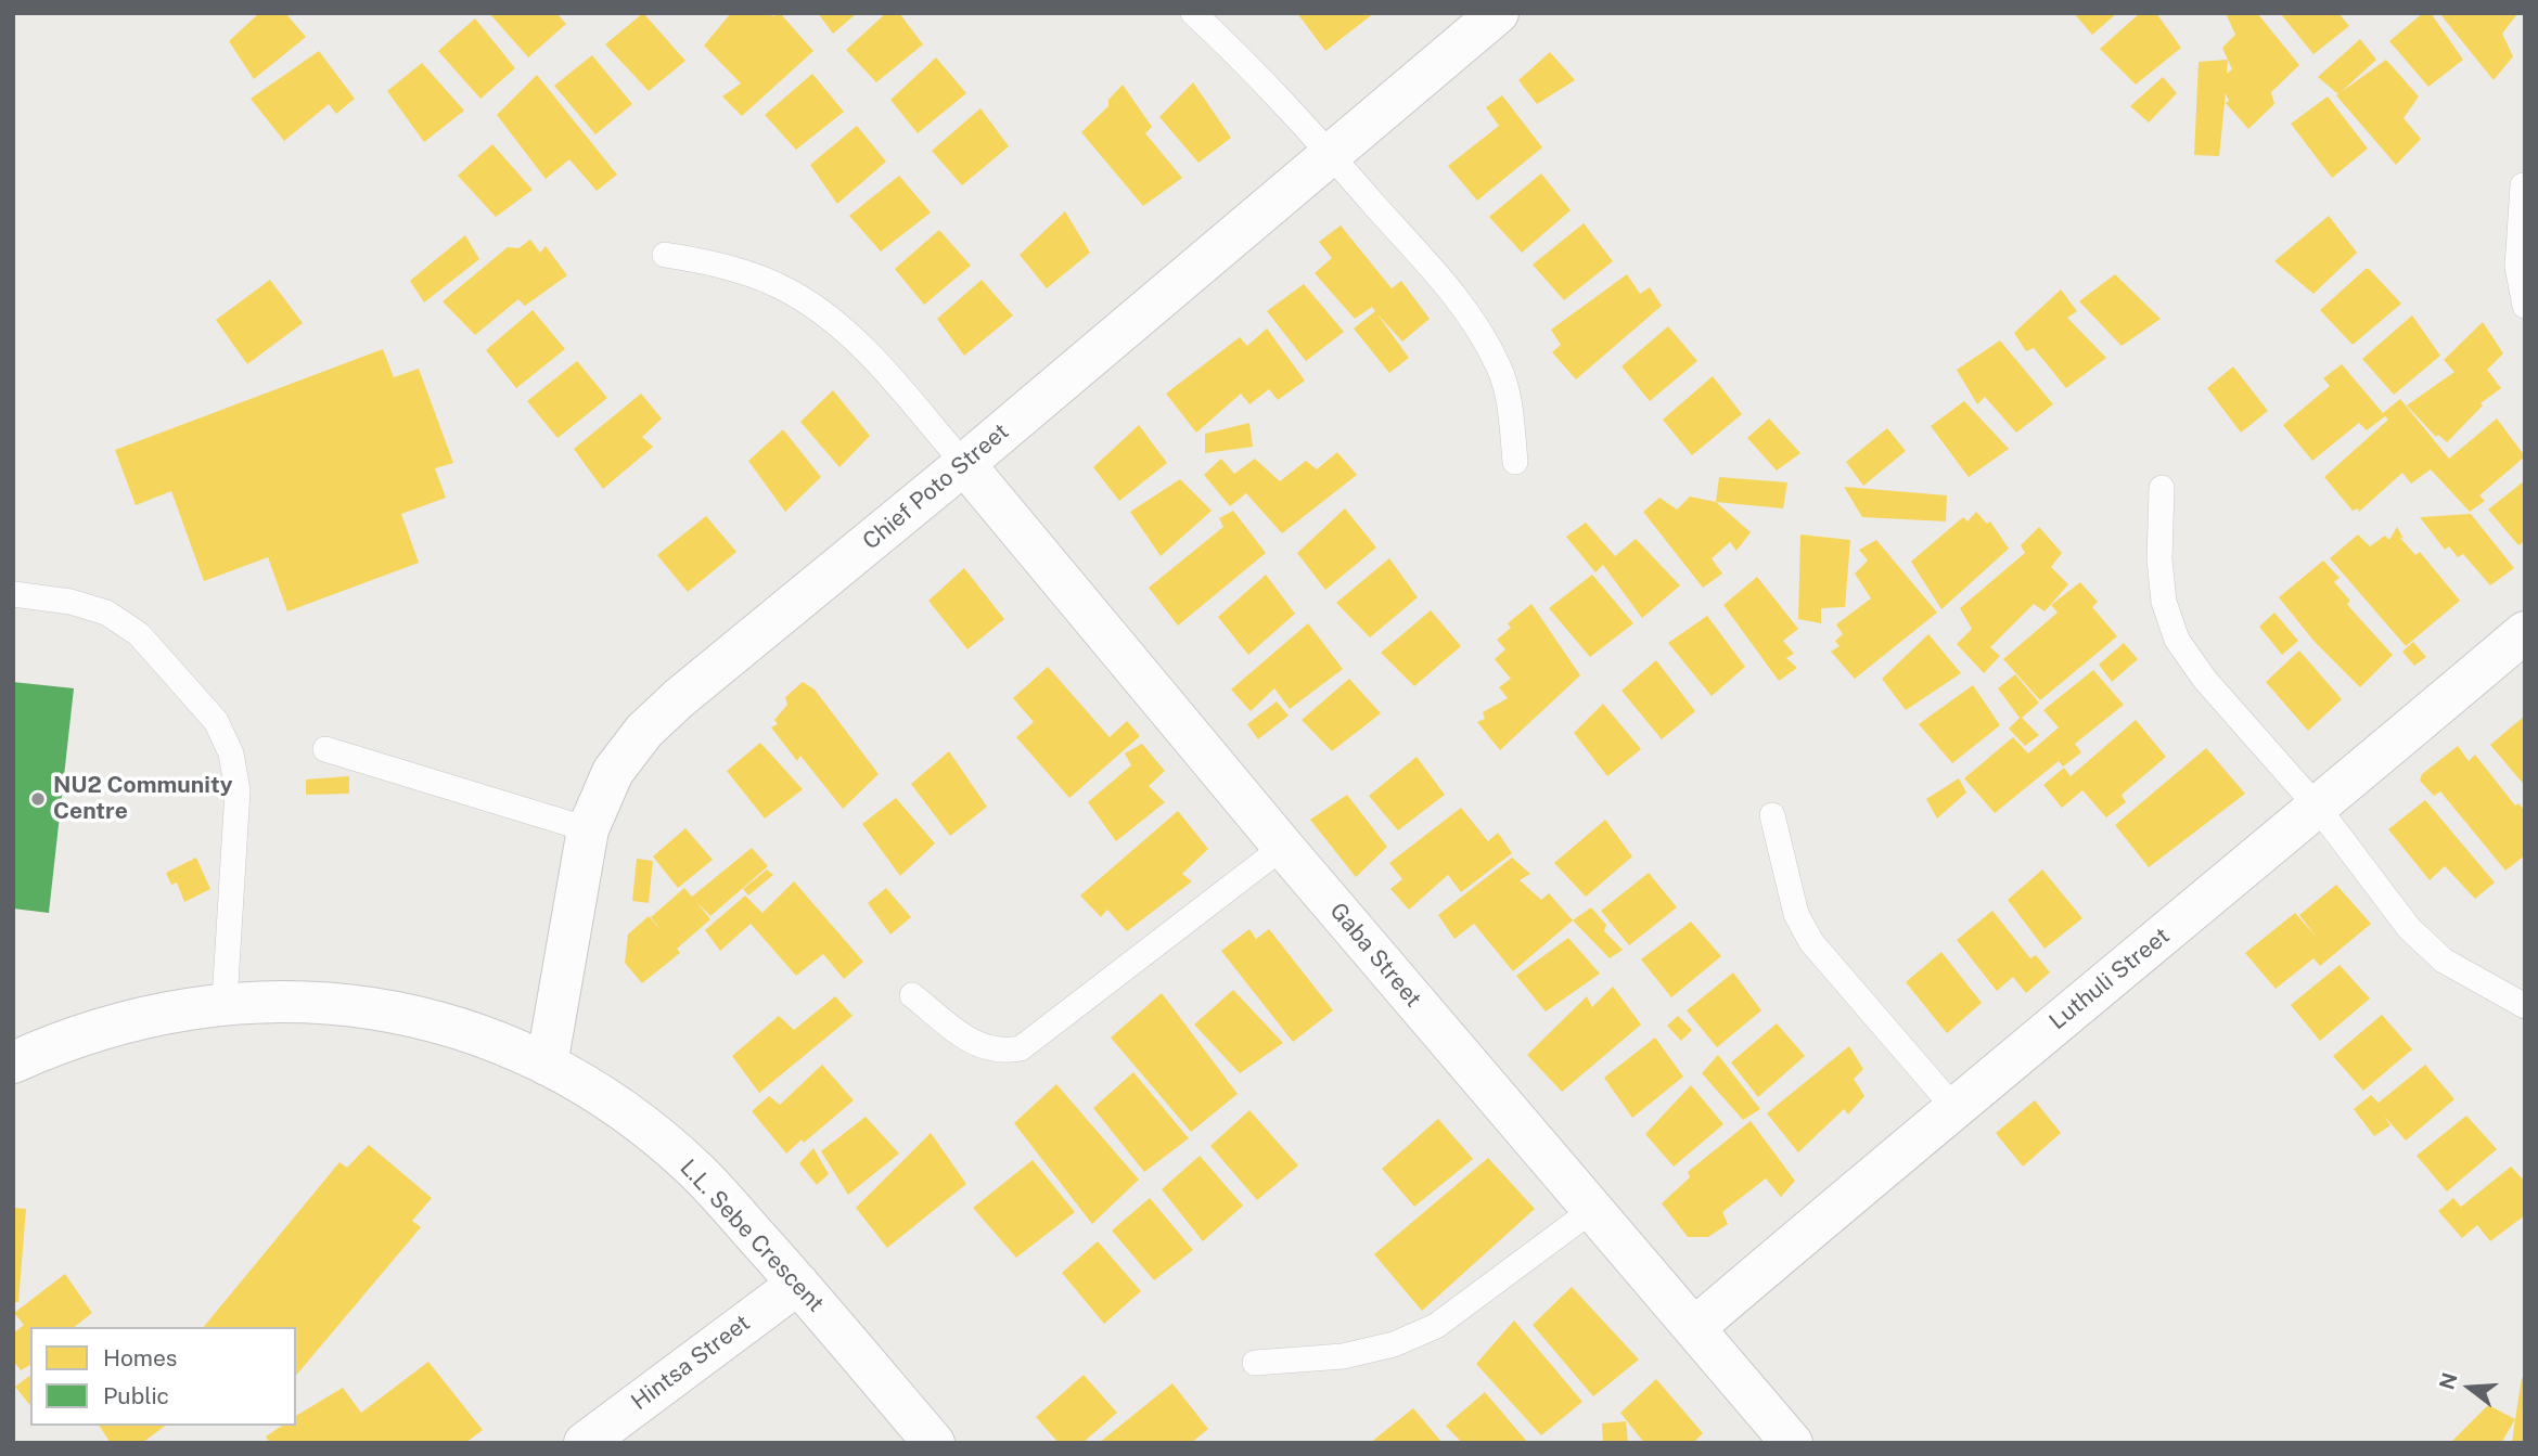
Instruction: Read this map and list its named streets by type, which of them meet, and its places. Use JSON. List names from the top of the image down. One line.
{"streets":{"street":["Chief Poto Street","Gaba Street","Luthuli Street","L.L. Sebe Crescent","Hintsa Street"]},"crossings":[["Chief Poto Street","Gaba Street"],["Chief Poto Street","L.L. Sebe Crescent"],["Gaba Street","Luthuli Street"],["L.L. Sebe Crescent","Hintsa Street"]],"places":["NU2 Community Centre"],"legend":["Homes","Public"],"north":"left"}
